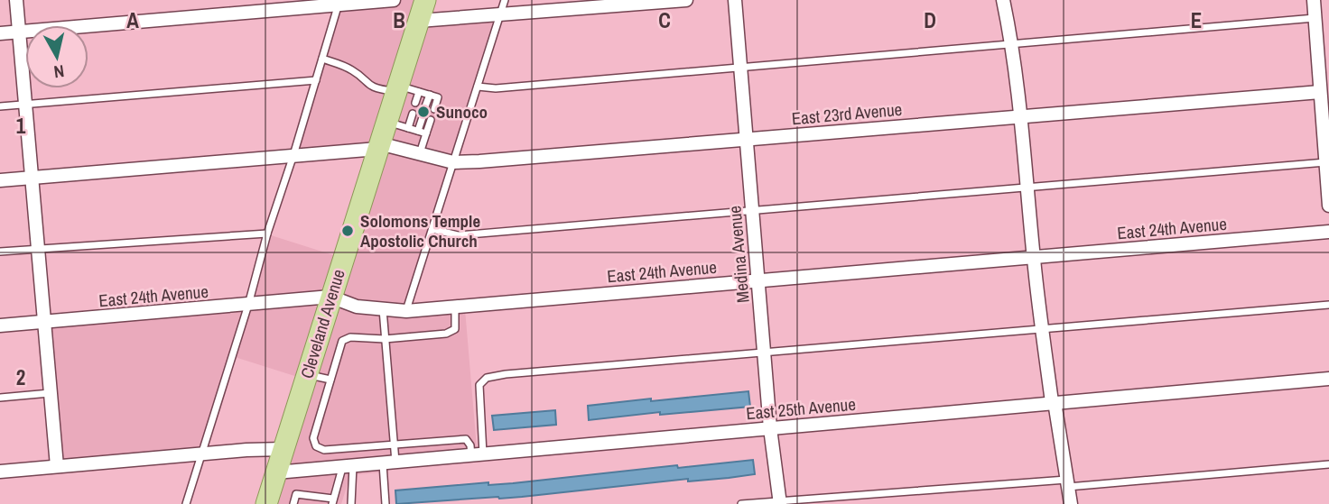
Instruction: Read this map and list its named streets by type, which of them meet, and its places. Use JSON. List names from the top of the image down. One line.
{"streets":{"main road":["Cleveland Avenue"],"street":["East 23rd Avenue","East 24th Avenue","Medina Avenue","East 25th Avenue"]},"crossings":[["East 23rd Avenue","Medina Avenue"],["East 23rd Avenue","Cleveland Avenue"],["East 24th Avenue","Medina Avenue"],["East 24th Avenue","Cleveland Avenue"],["Medina Avenue","East 25th Avenue"],["Cleveland Avenue","East 25th Avenue"]],"places":["Sunoco","Solomons Temple Apostolic Church"],"north":"bottom","grid":{"columns":["A","B","C","D","E"],"rows":["1","2"]}}
